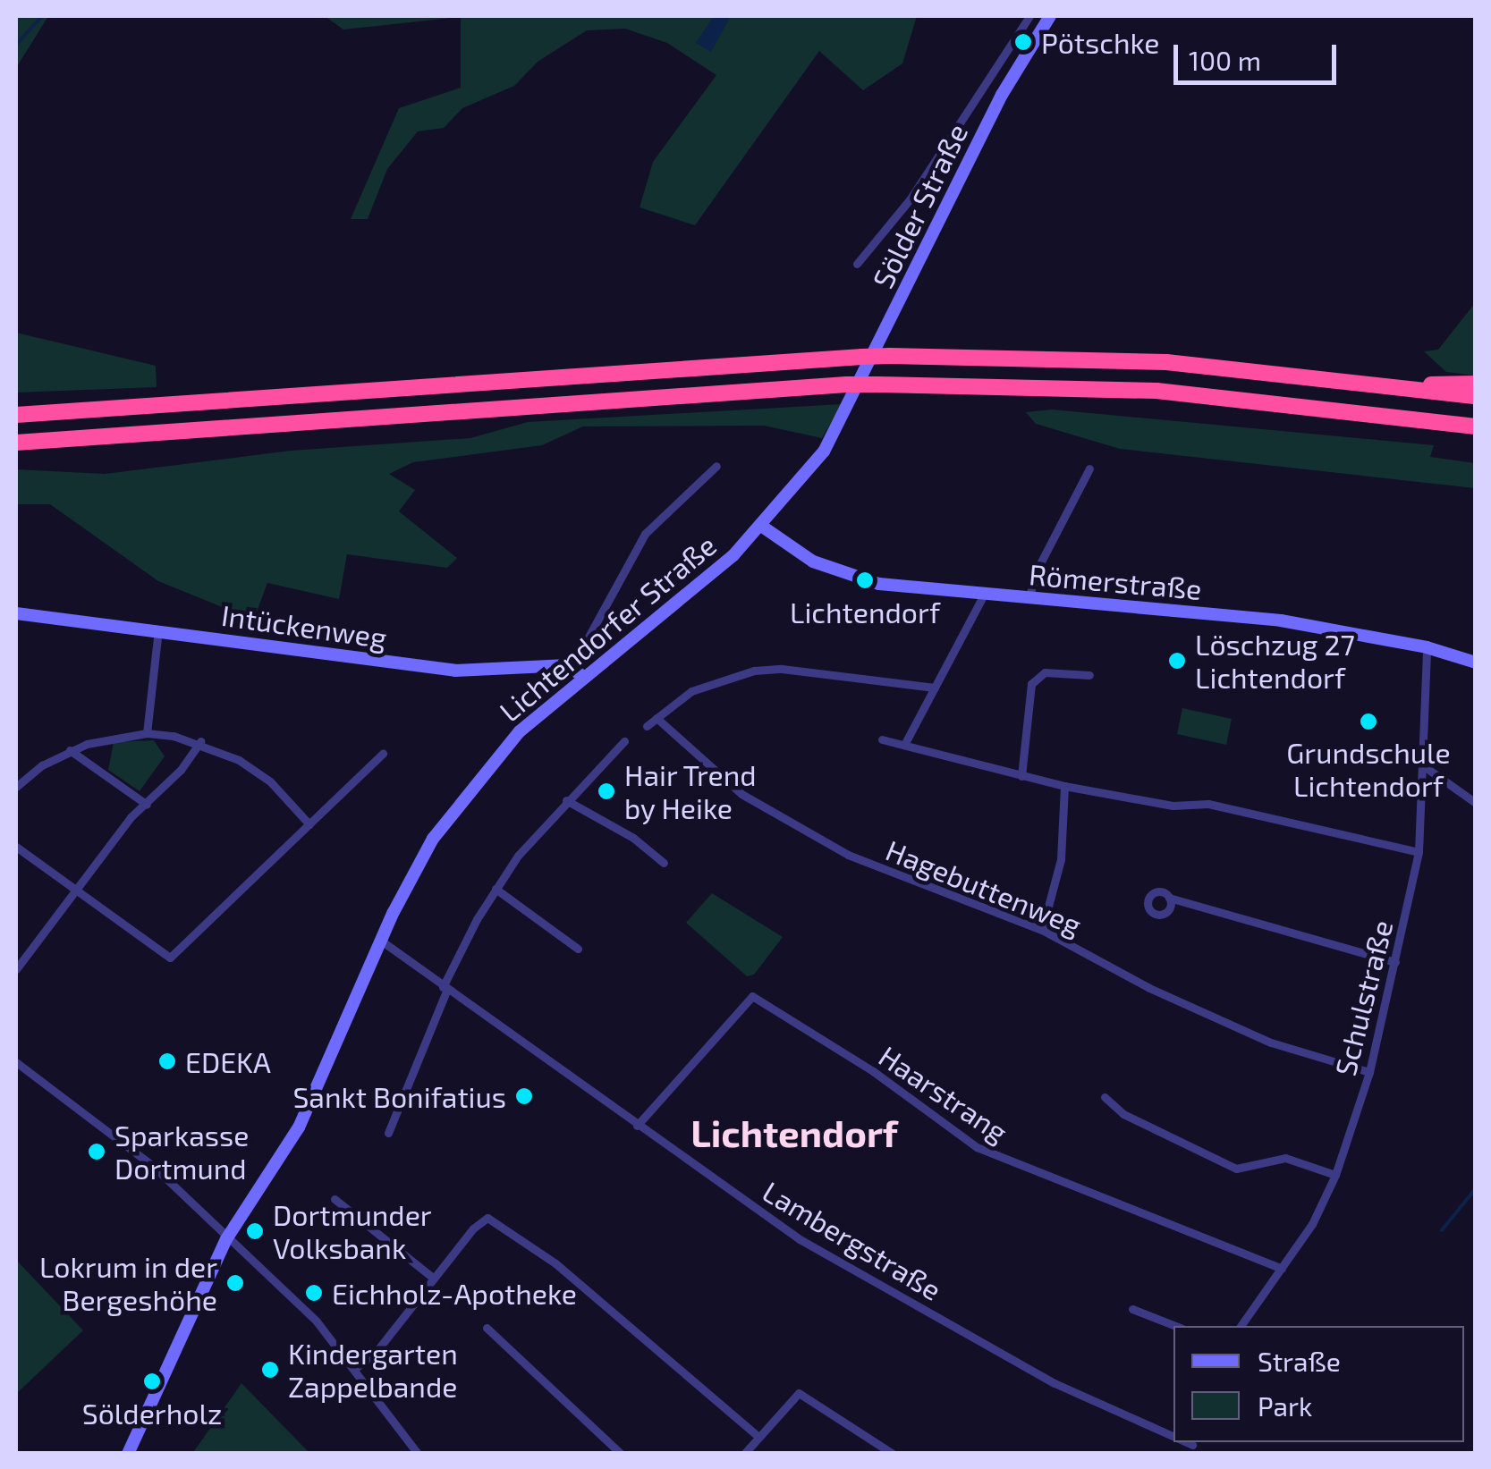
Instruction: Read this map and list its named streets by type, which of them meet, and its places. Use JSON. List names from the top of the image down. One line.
{"streets":{"main road":["Sölder Straße","Römerstraße","Intückenweg","Lichtendorfer Straße"],"street":["Hagebuttenweg","Schulstraße","Haarstrang","Lambergstraße"]},"crossings":[["Sölder Straße","Lichtendorfer Straße"],["Römerstraße","Lichtendorfer Straße"],["Römerstraße","Schulstraße"],["Intückenweg","Lichtendorfer Straße"],["Lichtendorfer Straße","Lambergstraße"],["Hagebuttenweg","Schulstraße"],["Schulstraße","Haarstrang"],["Haarstrang","Lambergstraße"]],"districts":["Lichtendorf"],"places":["Pötschke","Lichtendorf","Löschzug 27 Lichtendorf","Grundschule Lichtendorf","Hair Trend by Heike","EDEKA","Sankt Bonifatius","Sparkasse Dortmund","Dortmunder Volksbank","Lokrum in der Bergeshöhe","Eichholz-Apotheke","Kindergarten Zappelbande","Sölderholz"],"legend":["Straße","Park"],"scale_bar":"100 m"}
